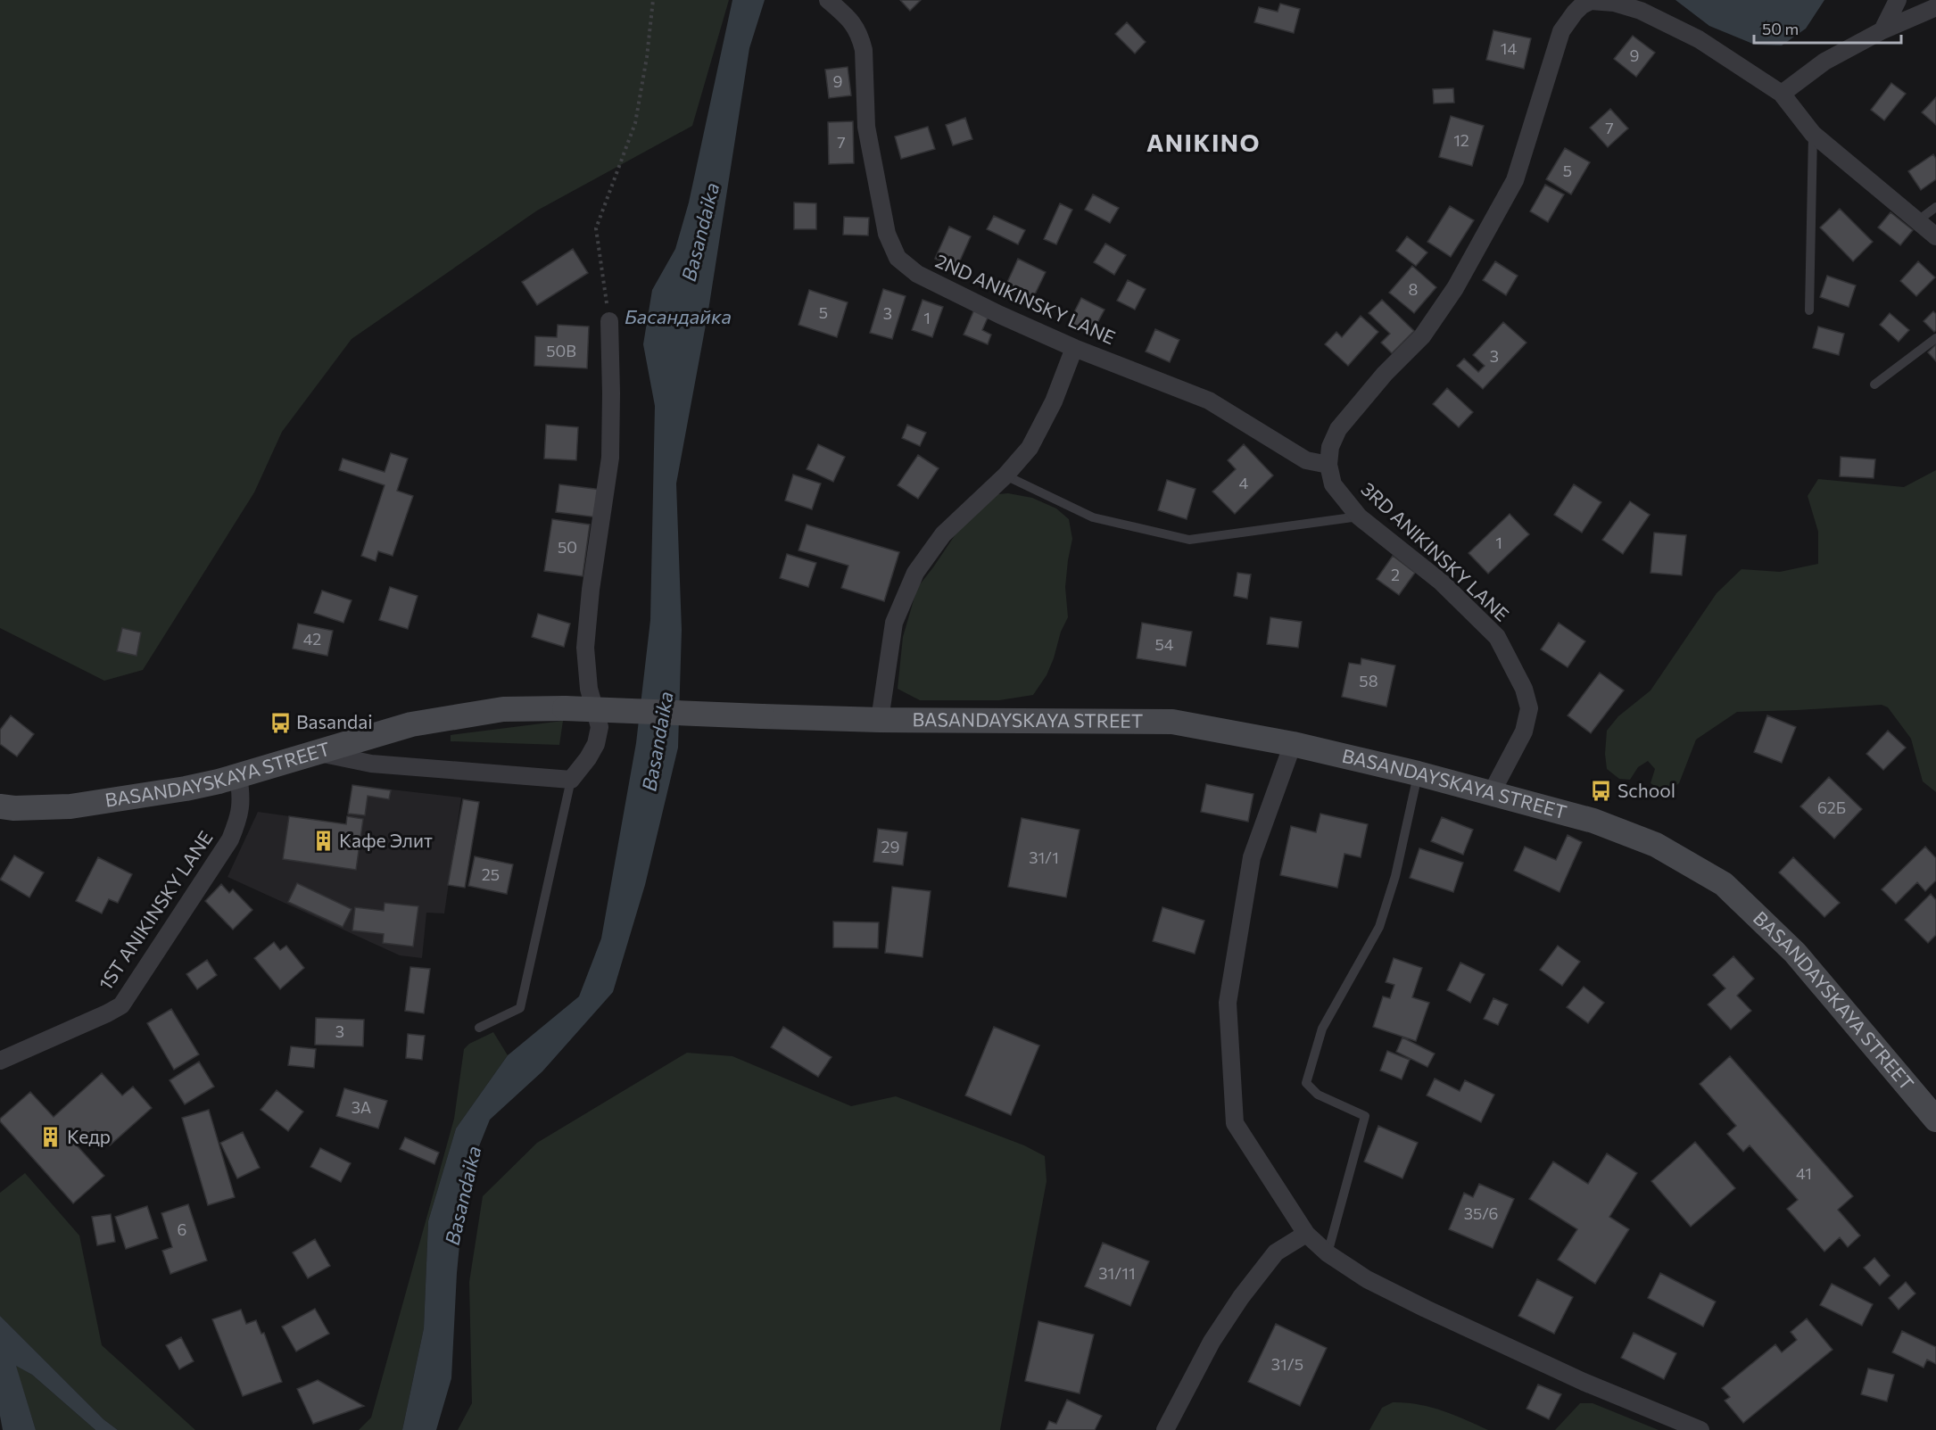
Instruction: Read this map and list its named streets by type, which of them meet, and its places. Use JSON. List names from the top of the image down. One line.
{"streets":{"street":["2ND ANIKINSKY LANE","3RD ANIKINSKY LANE","BASANDAYSKAYA STREET","1ST ANIKINSKY LANE"]},"crossings":[["2ND ANIKINSKY LANE","3RD ANIKINSKY LANE"],["3RD ANIKINSKY LANE","BASANDAYSKAYA STREET"],["BASANDAYSKAYA STREET","1ST ANIKINSKY LANE"]],"districts":["ANIKINO"],"water":["Basandaika","Басандайка"],"places":{"bus stop":["Basandai","School"],"building":["Кафе Элит","Кедр"]},"house_numbers":["14","9","9","7","12","7","5","8","5","3","1","50В","3","4","1","50","2","42","54","58","62Б","29","31/1","25","3","3А","41","35/6","6","31/11","31/5"],"scale_bar":"50 m"}
